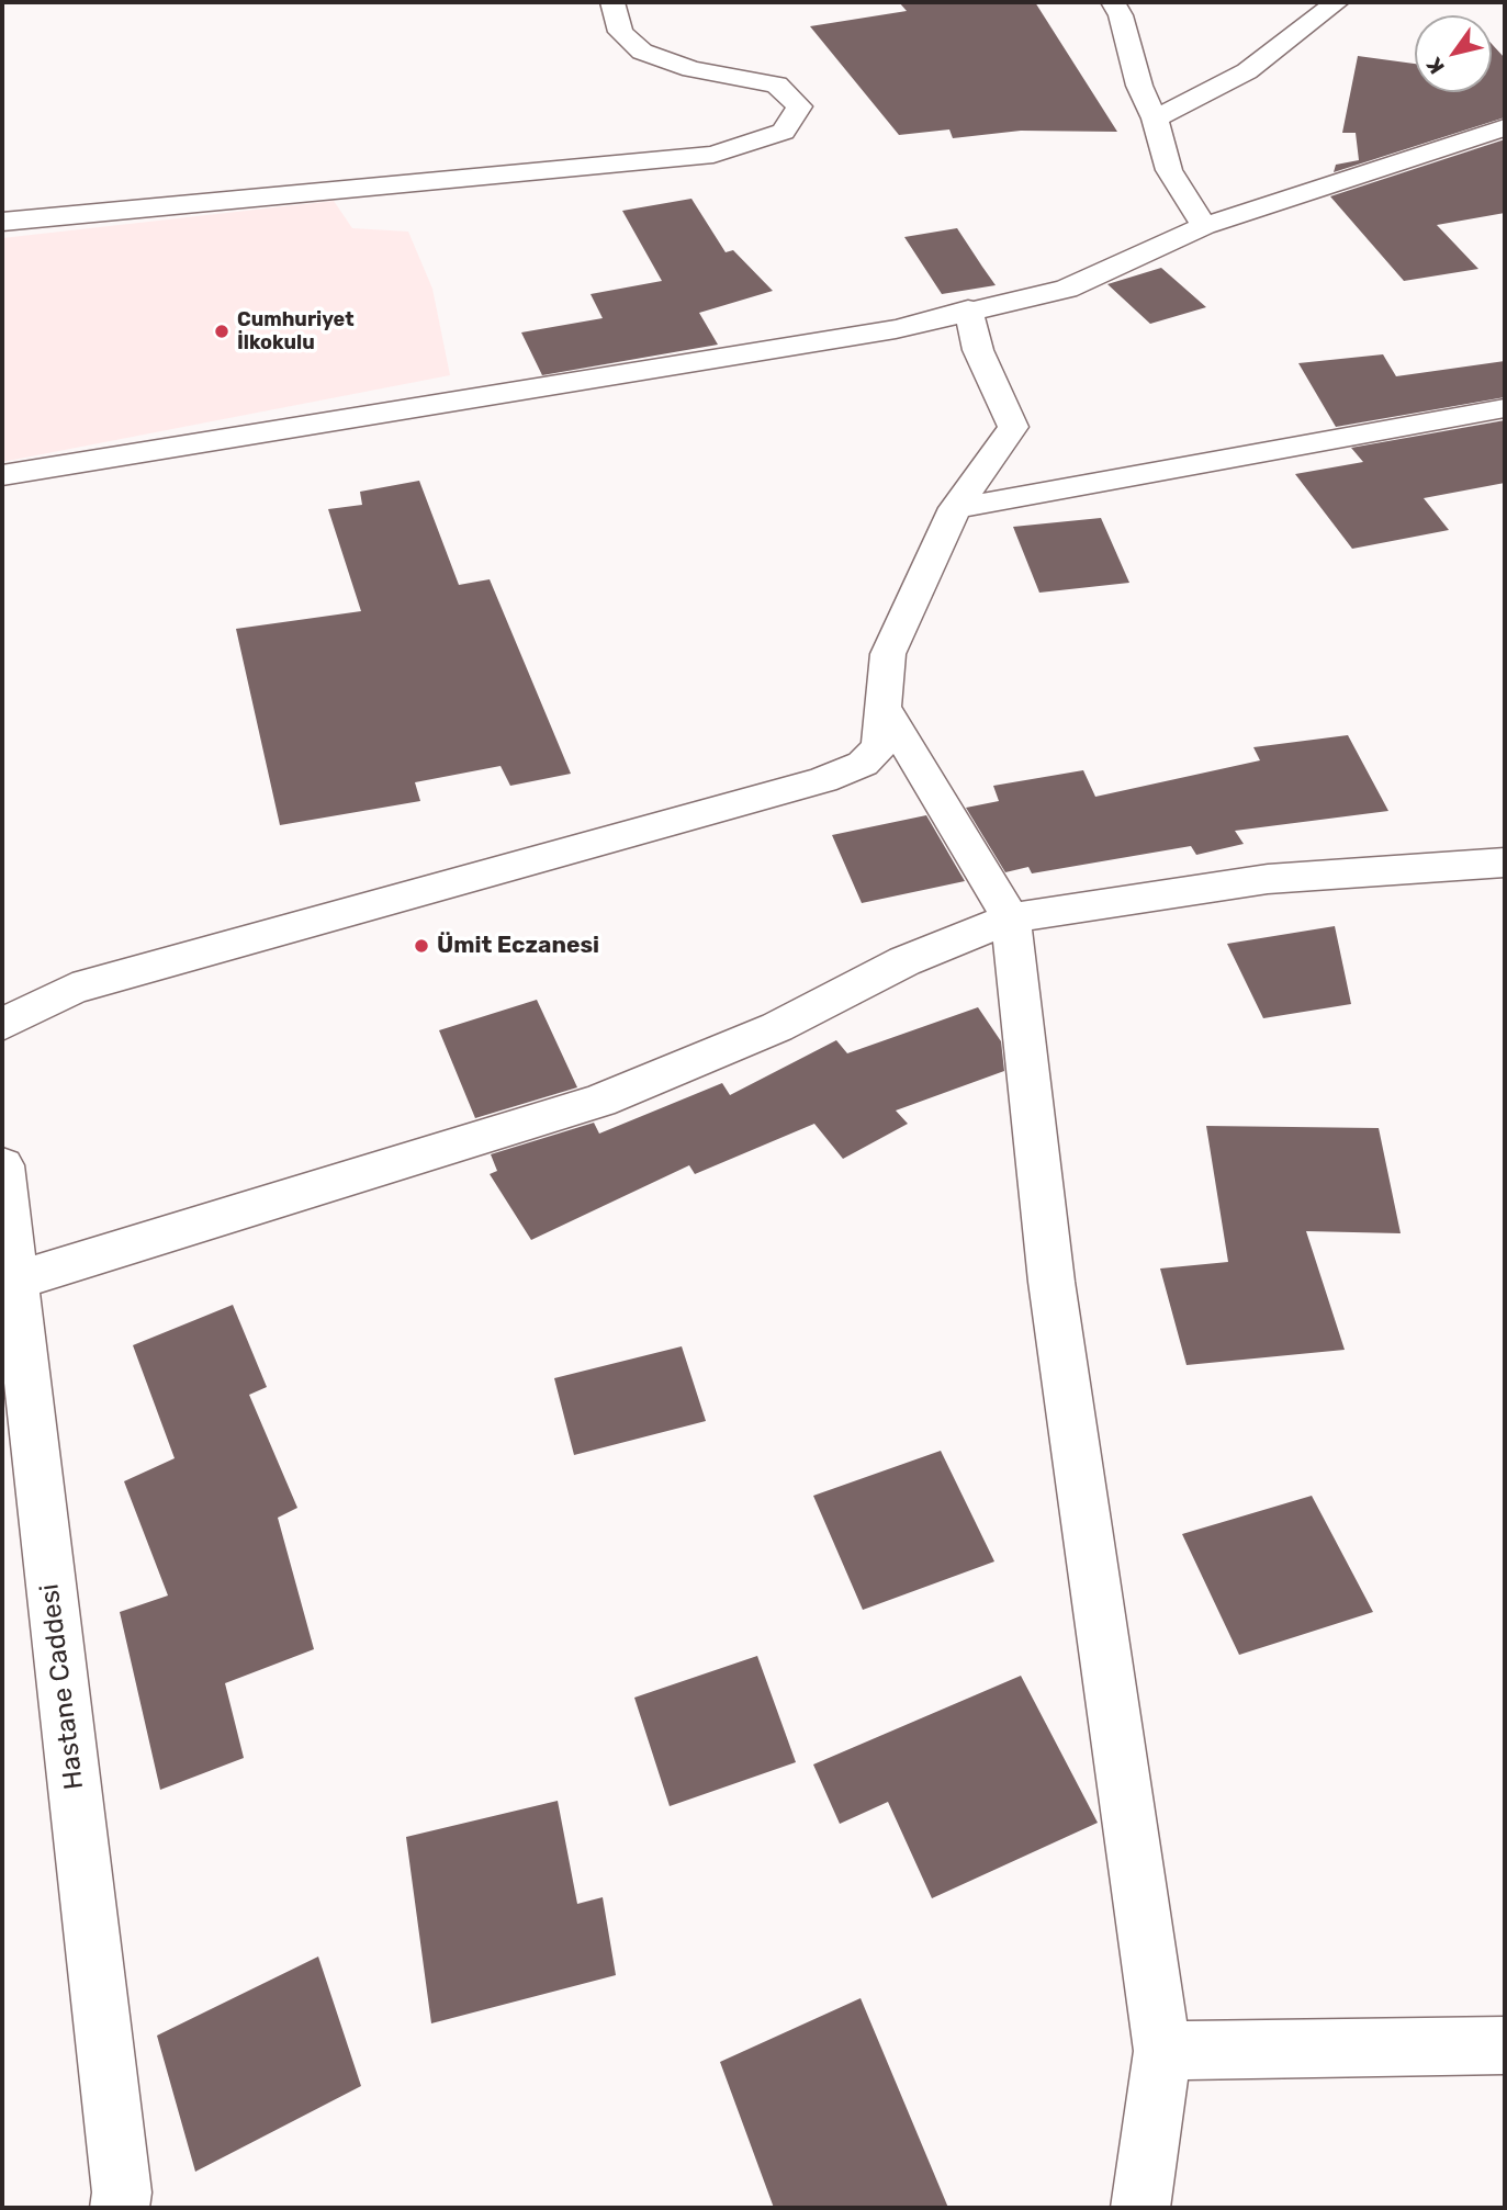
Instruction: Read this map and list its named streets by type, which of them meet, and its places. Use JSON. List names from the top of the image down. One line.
{"streets":{"street":["Hastane Caddesi"]},"places":["Cumhuriyet İlkokulu","Ümit Eczanesi"],"north":"bottom left"}
